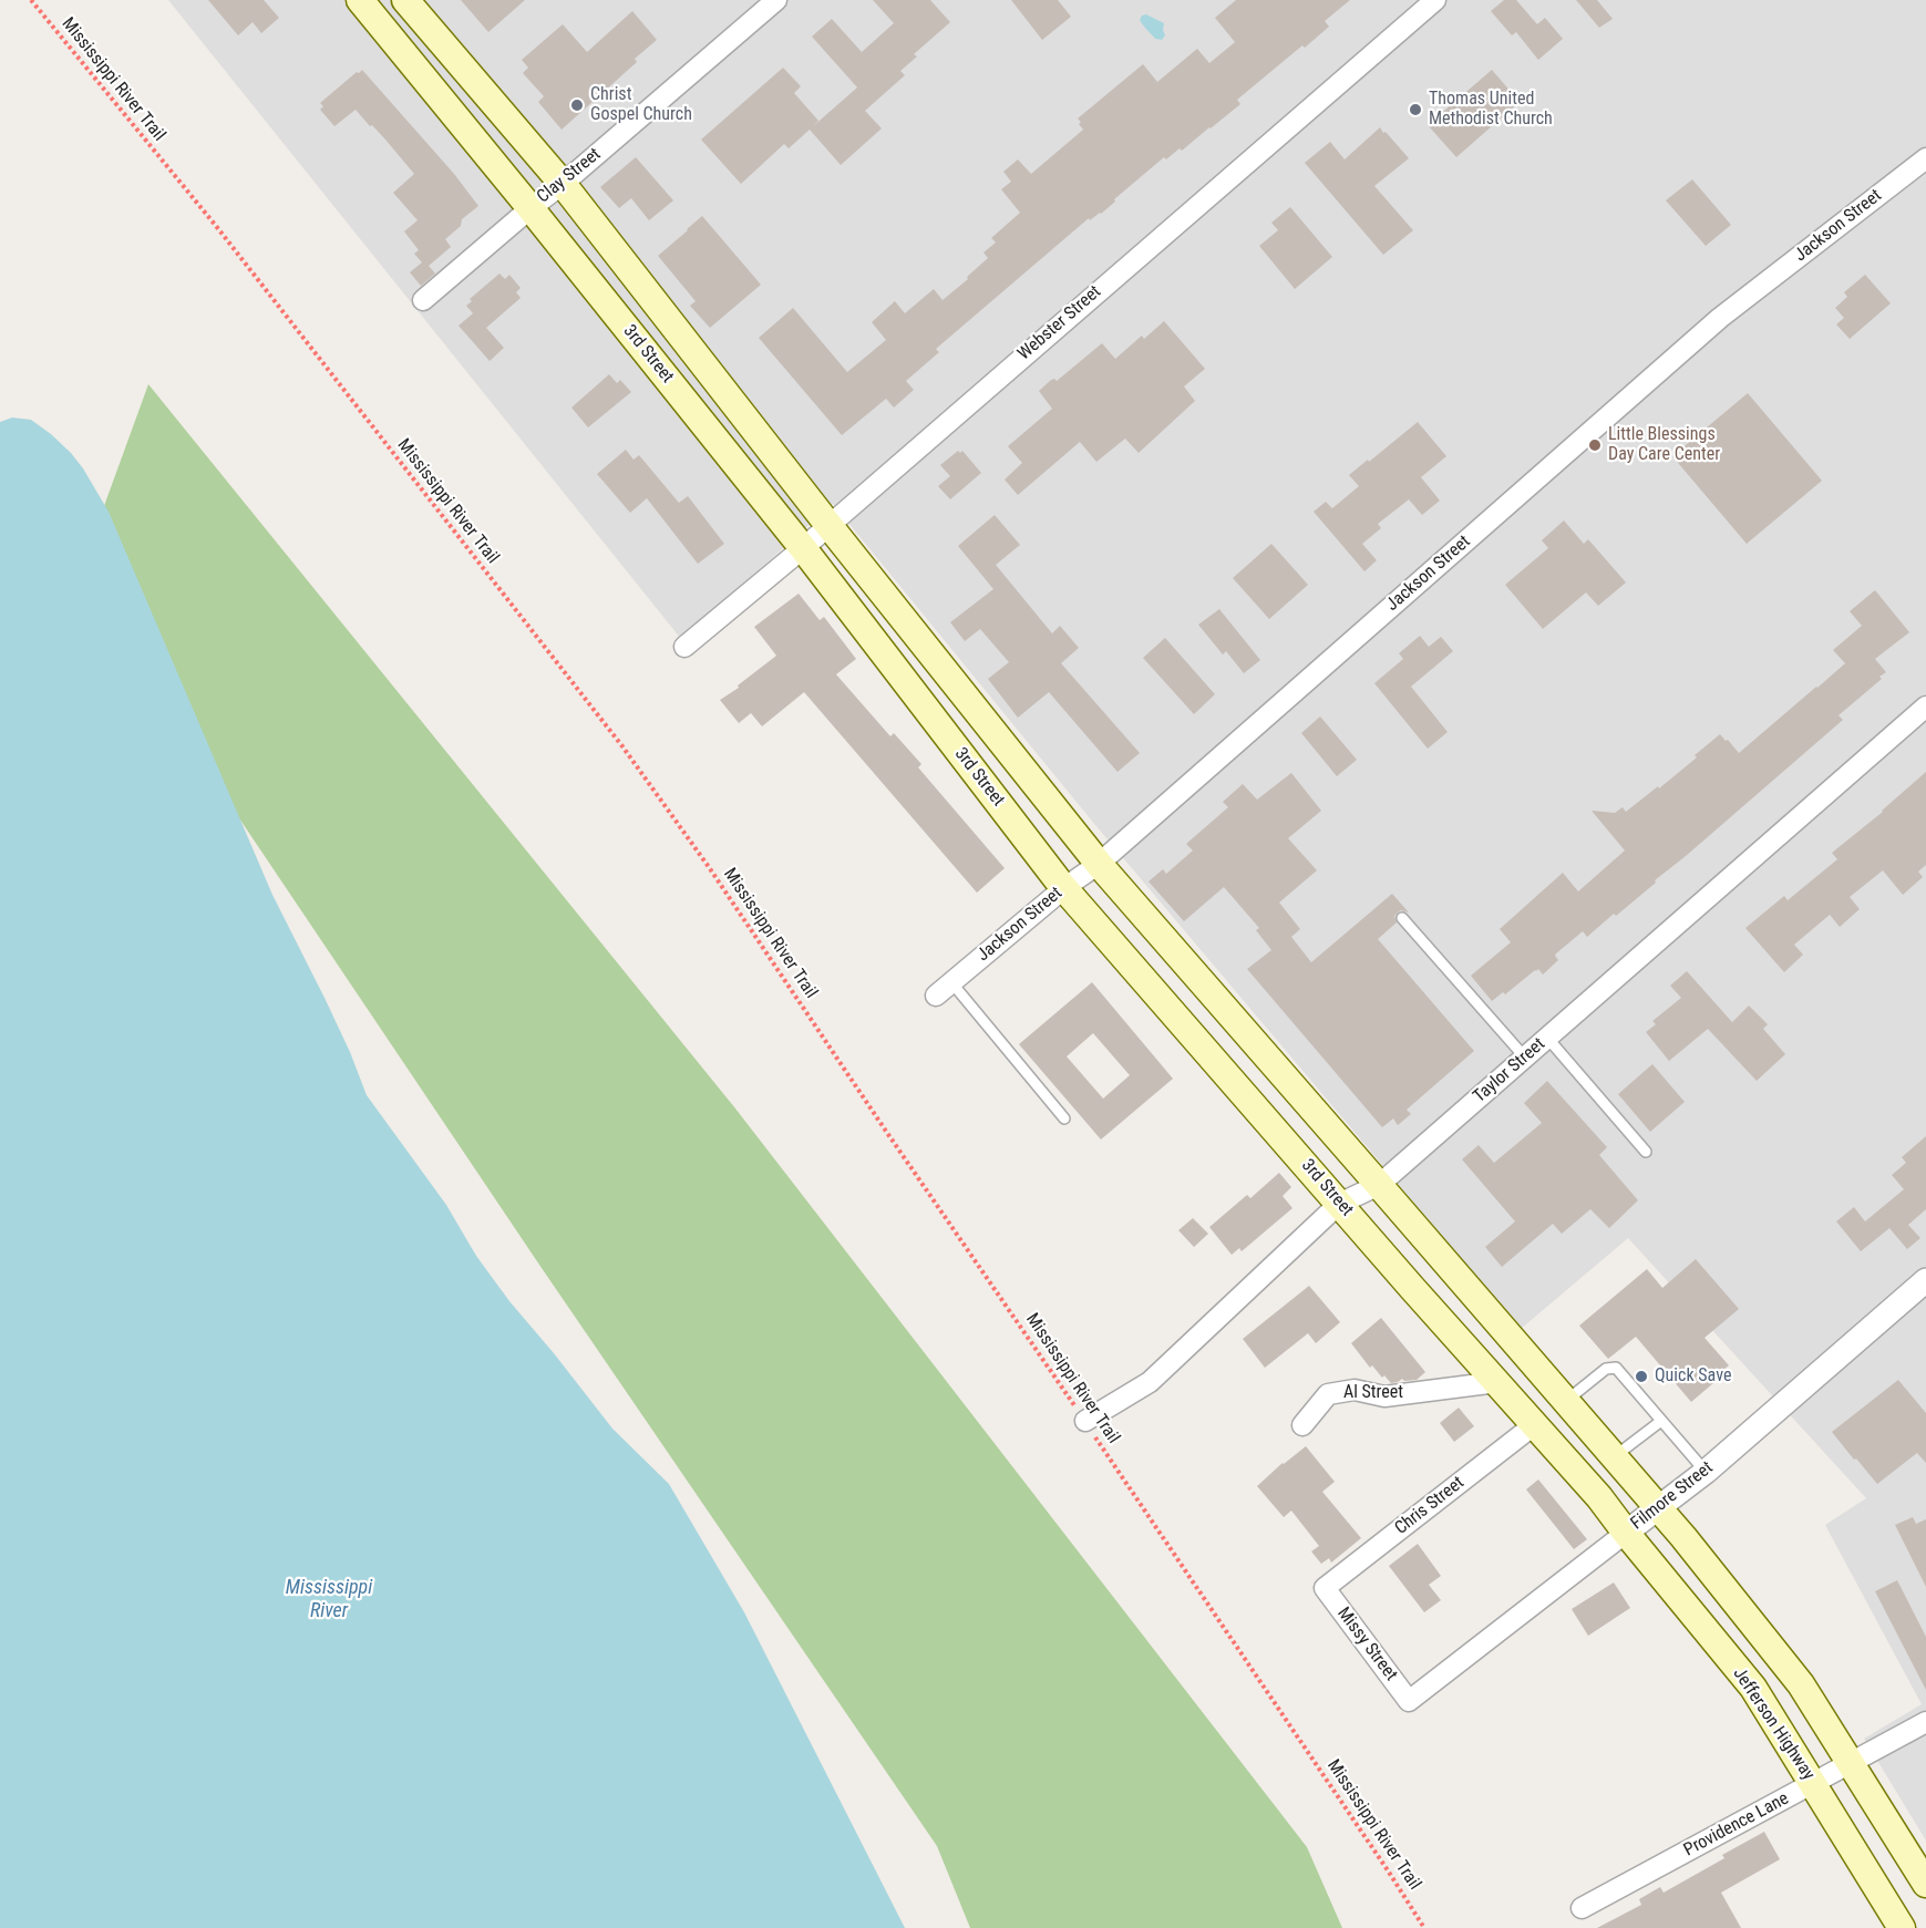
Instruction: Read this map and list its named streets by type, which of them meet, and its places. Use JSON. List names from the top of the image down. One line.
{"streets":{"main road":["3rd Street","Jefferson Highway"],"street":["Clay Street","Jackson Street","Webster Street","Taylor Street","Al Street","Filmore Street","Chris Street","Missy Street","Providence Lane"],"path":["Mississippi River Trail"]},"crossings":[["Mississippi River Trail","Taylor Street"],["Clay Street","3rd Street"],["Jackson Street","3rd Street"],["Webster Street","3rd Street"],["3rd Street","Taylor Street"],["3rd Street","Al Street"],["3rd Street","Filmore Street"],["3rd Street","Chris Street"],["3rd Street","Jefferson Highway"],["Filmore Street","Missy Street"],["Filmore Street","Jefferson Highway"],["Chris Street","Missy Street"],["Jefferson Highway","Providence Lane"]],"water":["Mississippi River"],"places":["Christ Gospel Church","Thomas United Methodist Church","Little Blessings Day Care Center","Quick Save"]}
